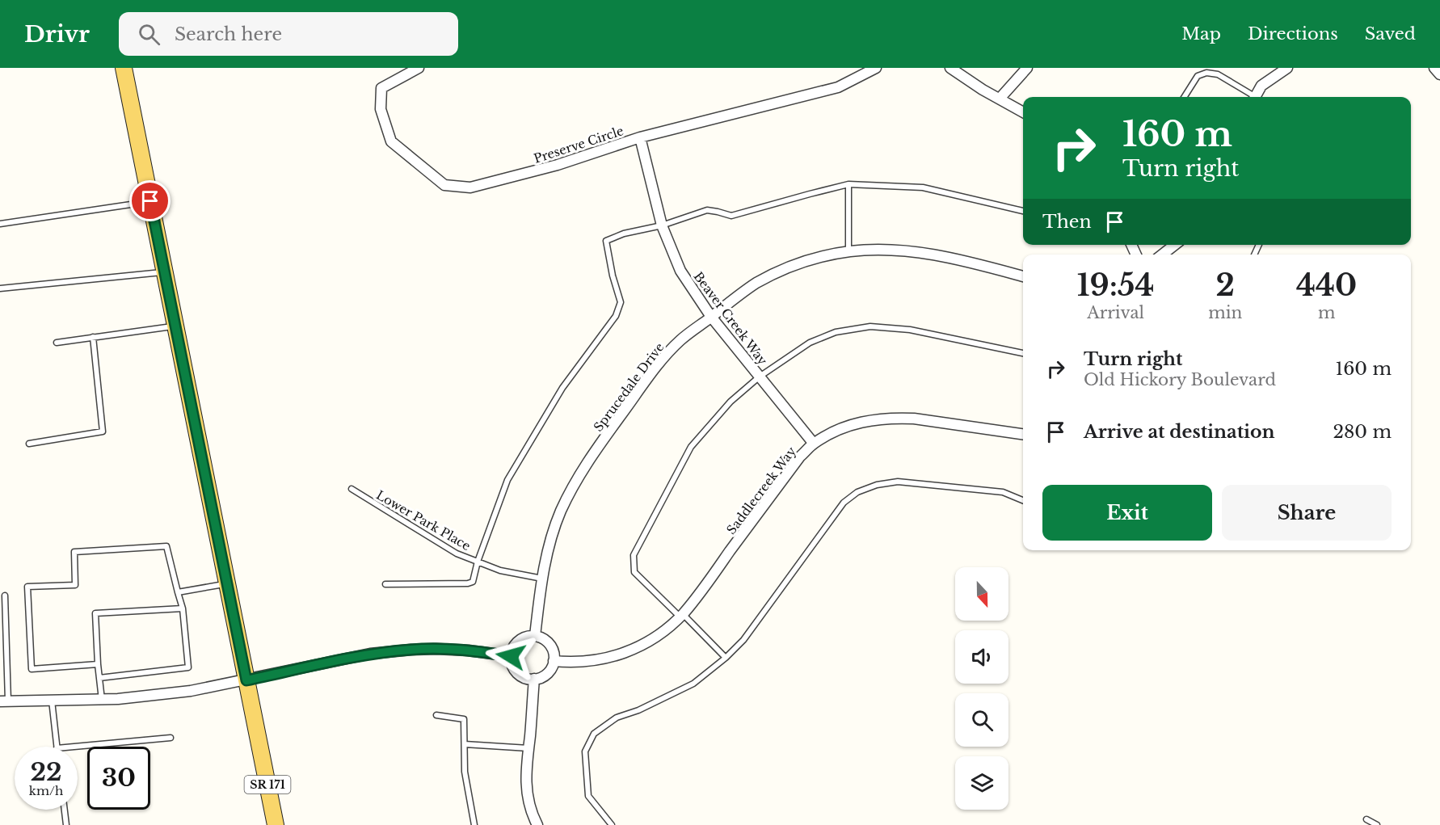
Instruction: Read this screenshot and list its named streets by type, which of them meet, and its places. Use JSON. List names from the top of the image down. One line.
{"streets":{"main road":["SR 171"],"street":["Preserve Circle","Beaver Creek Way","Sprucedale Drive","Saddlecreek Way"],"lane":["Lower Park Place"]},"crossings":[["Preserve Circle","Beaver Creek Way"],["Beaver Creek Way","Sprucedale Drive"],["Beaver Creek Way","Saddlecreek Way"],["Sprucedale Drive","Saddlecreek Way"],["Sprucedale Drive","Lower Park Place"]],"north":"bottom","page":{"header":"Drivr","search":"Search here","nav":["Map","Directions","Saved"],"turn":["160 m","Turn right"],"then":"Then","eta":["19:54","Arrival","2","min","440","m"],"list":[{"name":"Turn right","note":"Old Hickory Boulevard","value":"160 m"},{"name":"Arrive at destination","value":"280 m"}],"buttons":["Exit","Share"],"speed":"22 km/h","limit":"30"}}
